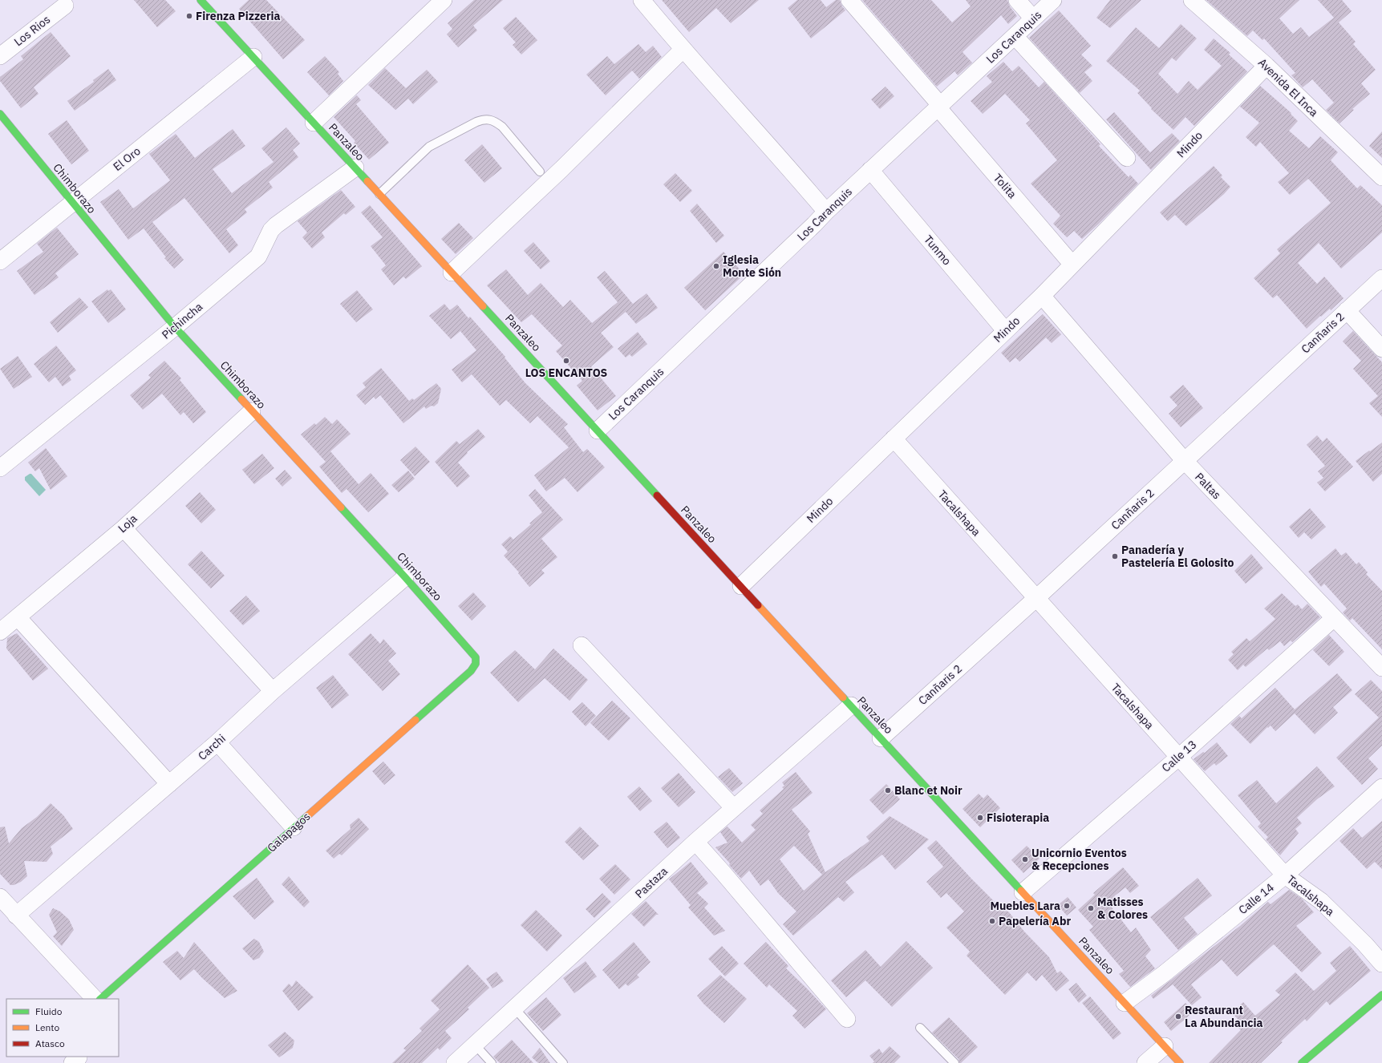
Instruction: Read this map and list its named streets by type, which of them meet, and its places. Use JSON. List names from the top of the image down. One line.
{"streets":{"street":["Los Rios","Los Caranquis","Avenida El Inca","Panzaleo","Mindo","El Oro","Tolita","Chimborazo","Tunmo","Pichincha","Canñaris 2","Paltas","Tacalshapa","Loja","Carchi","Calle 13","Galapagos","Pastaza","Calle 14"]},"crossings":[["Los Caranquis","Panzaleo"],["Los Caranquis","Tolita"],["Los Caranquis","Tunmo"],["Avenida El Inca","Mindo"],["Panzaleo","Mindo"],["Panzaleo","El Oro"],["Panzaleo","Pichincha"],["Panzaleo","Canñaris 2"],["Panzaleo","Calle 13"],["Panzaleo","Pastaza"],["Panzaleo","Calle 14"],["Mindo","Tolita"],["Mindo","Tunmo"],["Mindo","Paltas"],["Mindo","Tacalshapa"],["El Oro","Chimborazo"],["Chimborazo","Pichincha"],["Chimborazo","Loja"],["Chimborazo","Carchi"],["Chimborazo","Galapagos"],["Canñaris 2","Paltas"],["Canñaris 2","Tacalshapa"],["Paltas","Calle 13"],["Tacalshapa","Calle 13"],["Tacalshapa","Calle 14"]],"places":["Firenza Pizzeria","Iglesia Monte Sión","LOS ENCANTOS","Panadería y Pastelería El Golosito","Blanc et Noir","Fisioterapia","Unicornio Eventos & Recepciones","Muebles Lara","Matisses & Colores","Papelería Abr","Restaurant La Abundancia"],"legend":["Fluido","Lento","Atasco"]}
